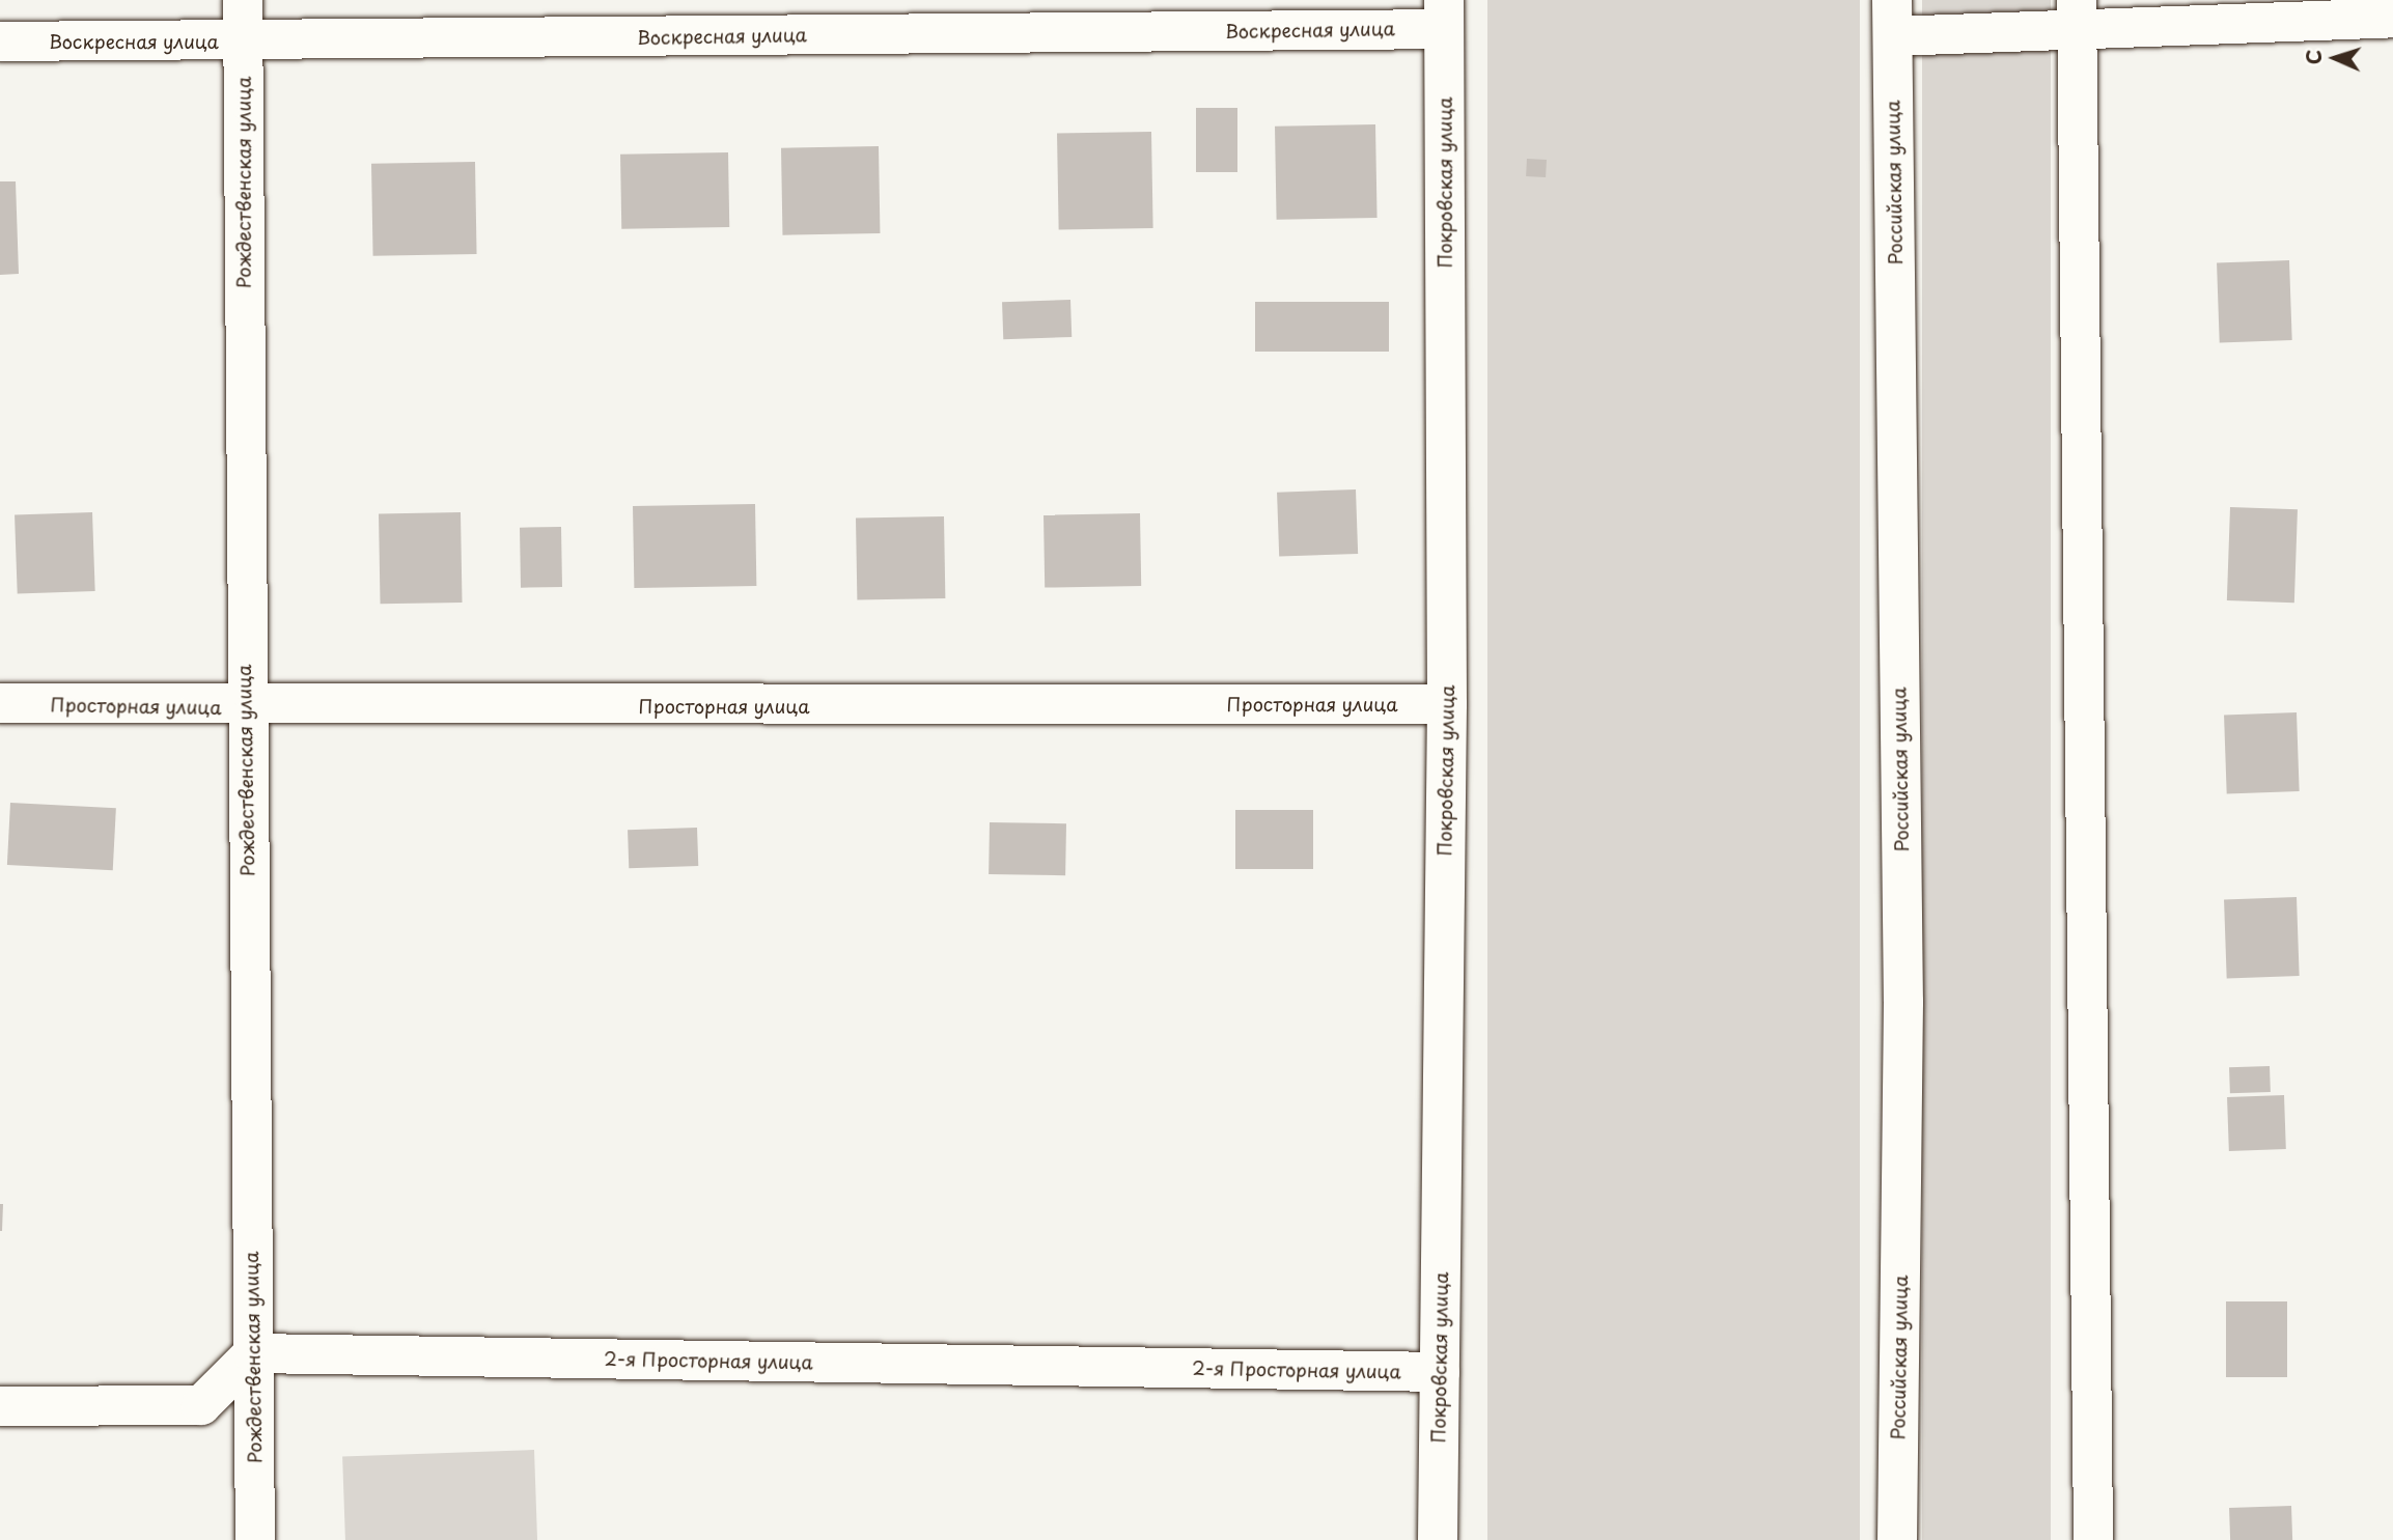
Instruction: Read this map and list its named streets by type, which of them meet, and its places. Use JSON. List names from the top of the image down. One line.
{"streets":{"street":["Воскресная улица","Рождественская улица","Покровская улица","Российская улица","Просторная улица","2-я Просторная улица"]},"crossings":[["Воскресная улица","Рождественская улица"],["Воскресная улица","Покровская улица"],["Рождественская улица","Просторная улица"],["Рождественская улица","2-я Просторная улица"],["Покровская улица","Просторная улица"],["Покровская улица","2-я Просторная улица"]],"north":"left"}
